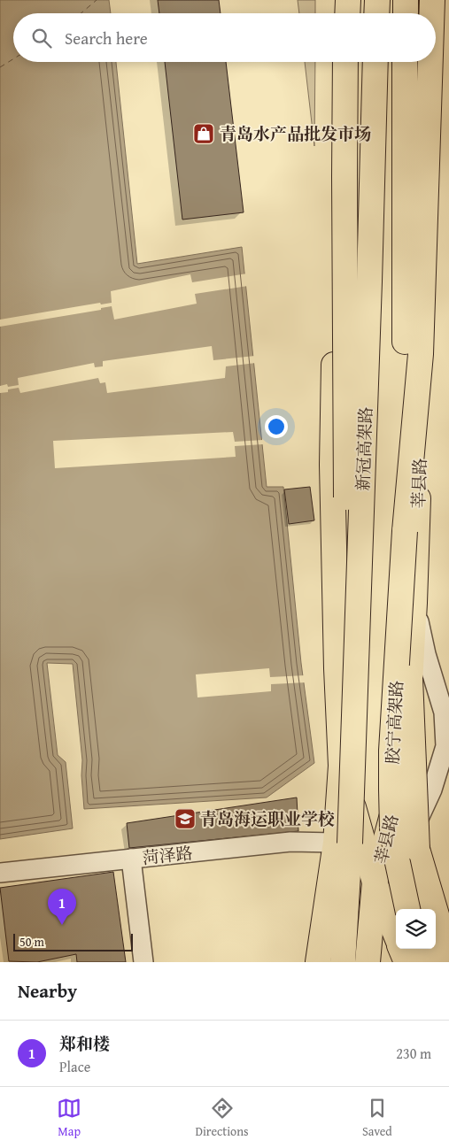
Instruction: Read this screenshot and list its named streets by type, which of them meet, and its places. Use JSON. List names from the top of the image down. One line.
{"streets":{"main road":["新冠高架路","莘县路","胶宁高架路"],"street":["菏泽路"]},"crossings":[["新冠高架路","菏泽路"]],"places":{"shop":["青岛水产品批发市场"],"school or university":["青岛海运职业学校"]},"scale_bar":"50 m","page":{"search":"Search here","pins":"1","scale":"50 m","heading":"Nearby","list":[{"mark":"1","name":"郑和楼","note":"Place","value":"230 m"}],"nav":["Map","Directions","Saved"]}}
